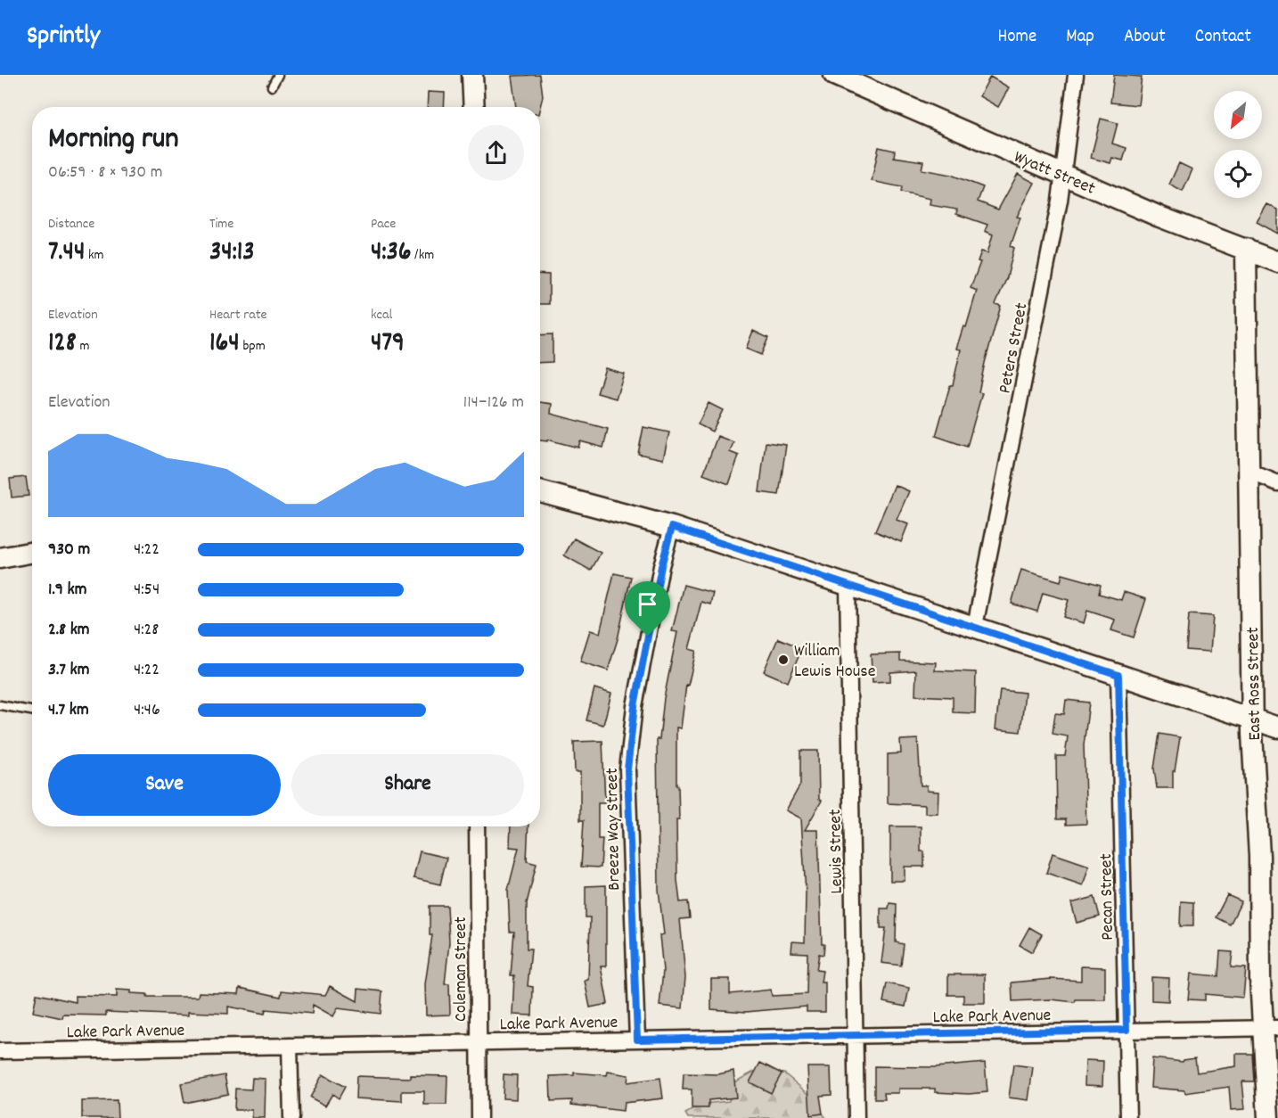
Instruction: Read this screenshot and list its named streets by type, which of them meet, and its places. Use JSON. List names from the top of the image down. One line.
{"streets":{"street":["Wyatt Street","Peters Street","East Ross Street","Breeze Way Street","Lewis Street","Pecan Street","Coleman Street","Lake Park Avenue"]},"crossings":[["Wyatt Street","Peters Street"],["Wyatt Street","East Ross Street"],["East Ross Street","Lake Park Avenue"],["Breeze Way Street","Lake Park Avenue"],["Lewis Street","Lake Park Avenue"],["Pecan Street","Lake Park Avenue"],["Coleman Street","Lake Park Avenue"]],"places":["William Lewis House"],"north":"bottom left","page":{"header":"Sprintly","nav":["Home","Map","About","Contact"],"heading":["Morning run","06:59 · 8 × 930 m"],"stats":[["Distance","7.44 km"],["Time","34:13"],["Pace","4:36 /km"],["Elevation","128 m"],["Heart rate","164 bpm"],["kcal","479"]],"chart":["Elevation","114–126 m"],"list":[{"name":"930 m","note":"4:22"},{"name":"1.9 km","note":"4:54"},{"name":"2.8 km","note":"4:28"},{"name":"3.7 km","note":"4:22"},{"name":"4.7 km","note":"4:46"}],"buttons":["Save","Share"]}}
